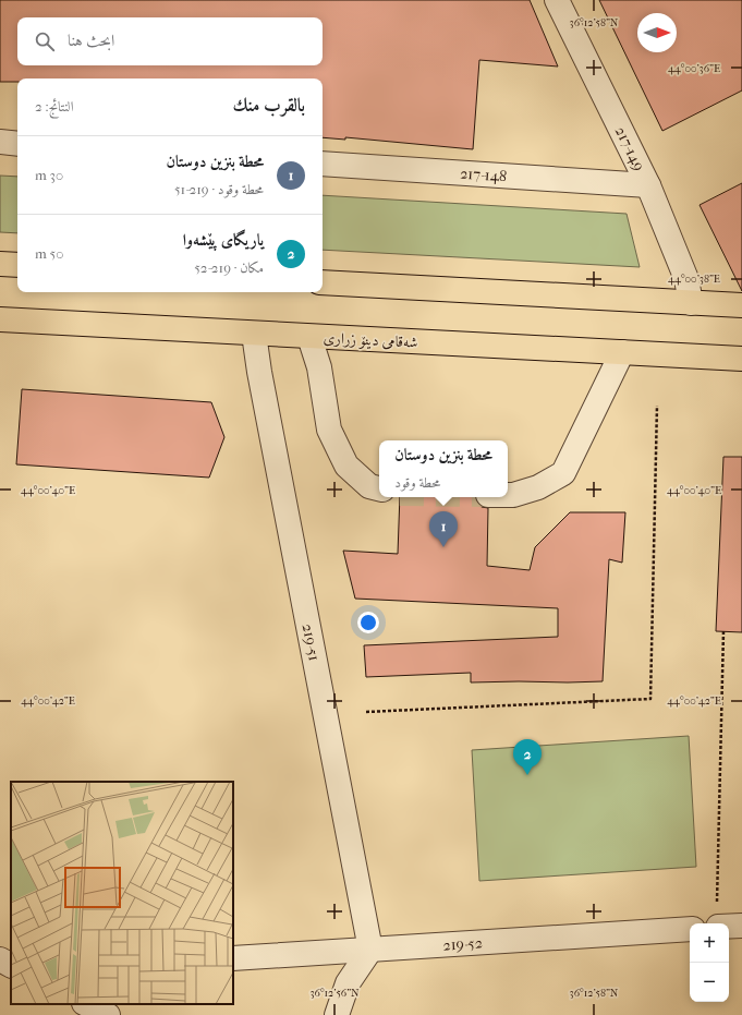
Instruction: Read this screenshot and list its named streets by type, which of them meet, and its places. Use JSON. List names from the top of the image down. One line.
{"streets":{"main road":["شەقامی دینۆ زراری"],"street":["217-149","217-148","219-51","219-52"]},"crossings":[["217-149","217-148"],["شەقامی دینۆ زراری","219-51"],["219-51","219-52"]],"north":"right","page":{"search":"ابحث هنا","heading":["بالقرب منك","النتائج: 2"],"list":[{"mark":"1","name":"محطة بنزين دوستان","note":"محطة وقود · 219-51","value":"30 m"},{"mark":"2","name":"یاریگای پێشەوا","note":"مكان · 219-52","value":"50 m"}],"popup":["محطة بنزين دوستان","محطة وقود"],"pins":["1","2"],"map_buttons":["+","−"]},"coordinates":["36°12'58\"N","44°00'36\"E","44°00'38\"E","44°00'40\"E","44°00'42\"E","36°12'56\"N"]}
